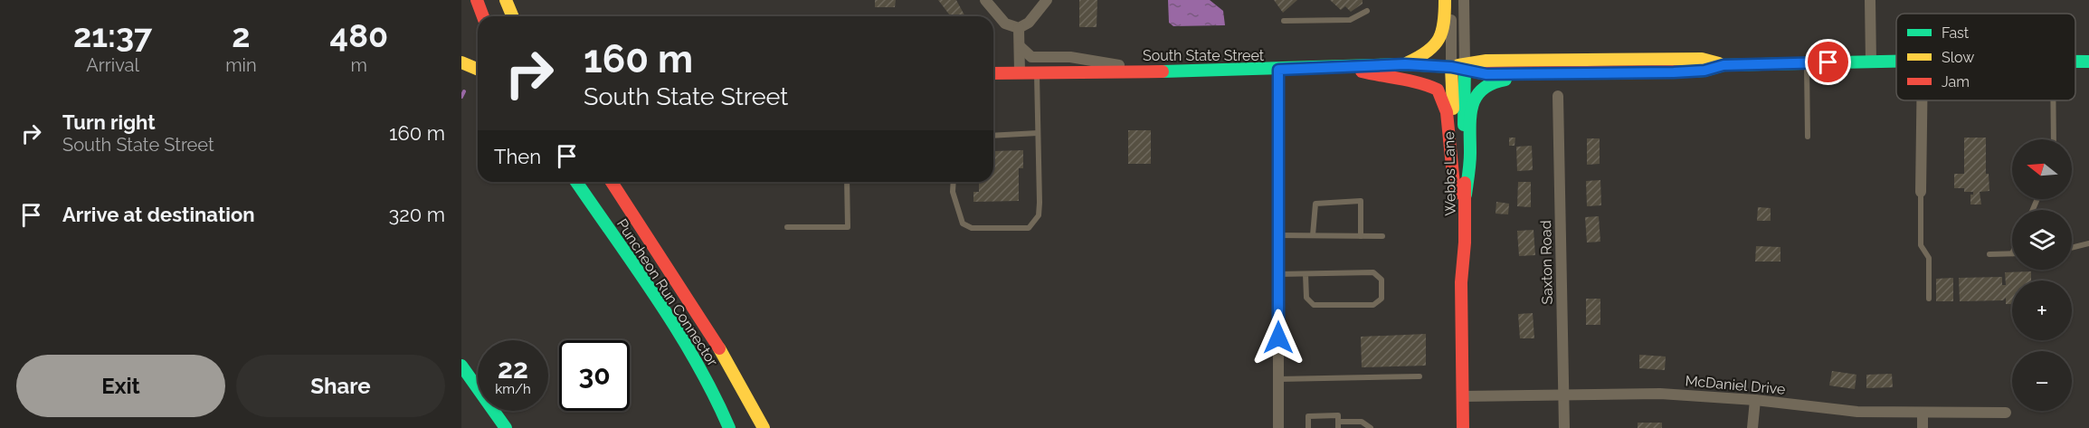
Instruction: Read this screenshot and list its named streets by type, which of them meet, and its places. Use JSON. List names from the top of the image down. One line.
{"streets":{"main road":["South State Street","Webbs Lane","Puncheon Run Connector"],"street":["Saxton Road","McDaniel Drive"]},"crossings":[["South State Street","Webbs Lane"],["Webbs Lane","McDaniel Drive"],["Saxton Road","McDaniel Drive"]],"legend":["Fast","Slow","Jam"],"north":"left","page":{"eta":["21:37","Arrival","2","min","480","m"],"turn":["160 m","South State Street"],"list":[{"name":"Turn right","note":"South State Street","value":"160 m"},{"name":"Arrive at destination","value":"320 m"}],"then":"Then","map_buttons":["+","−"],"speed":"22 km/h","limit":"30","buttons":["Exit","Share"]}}
